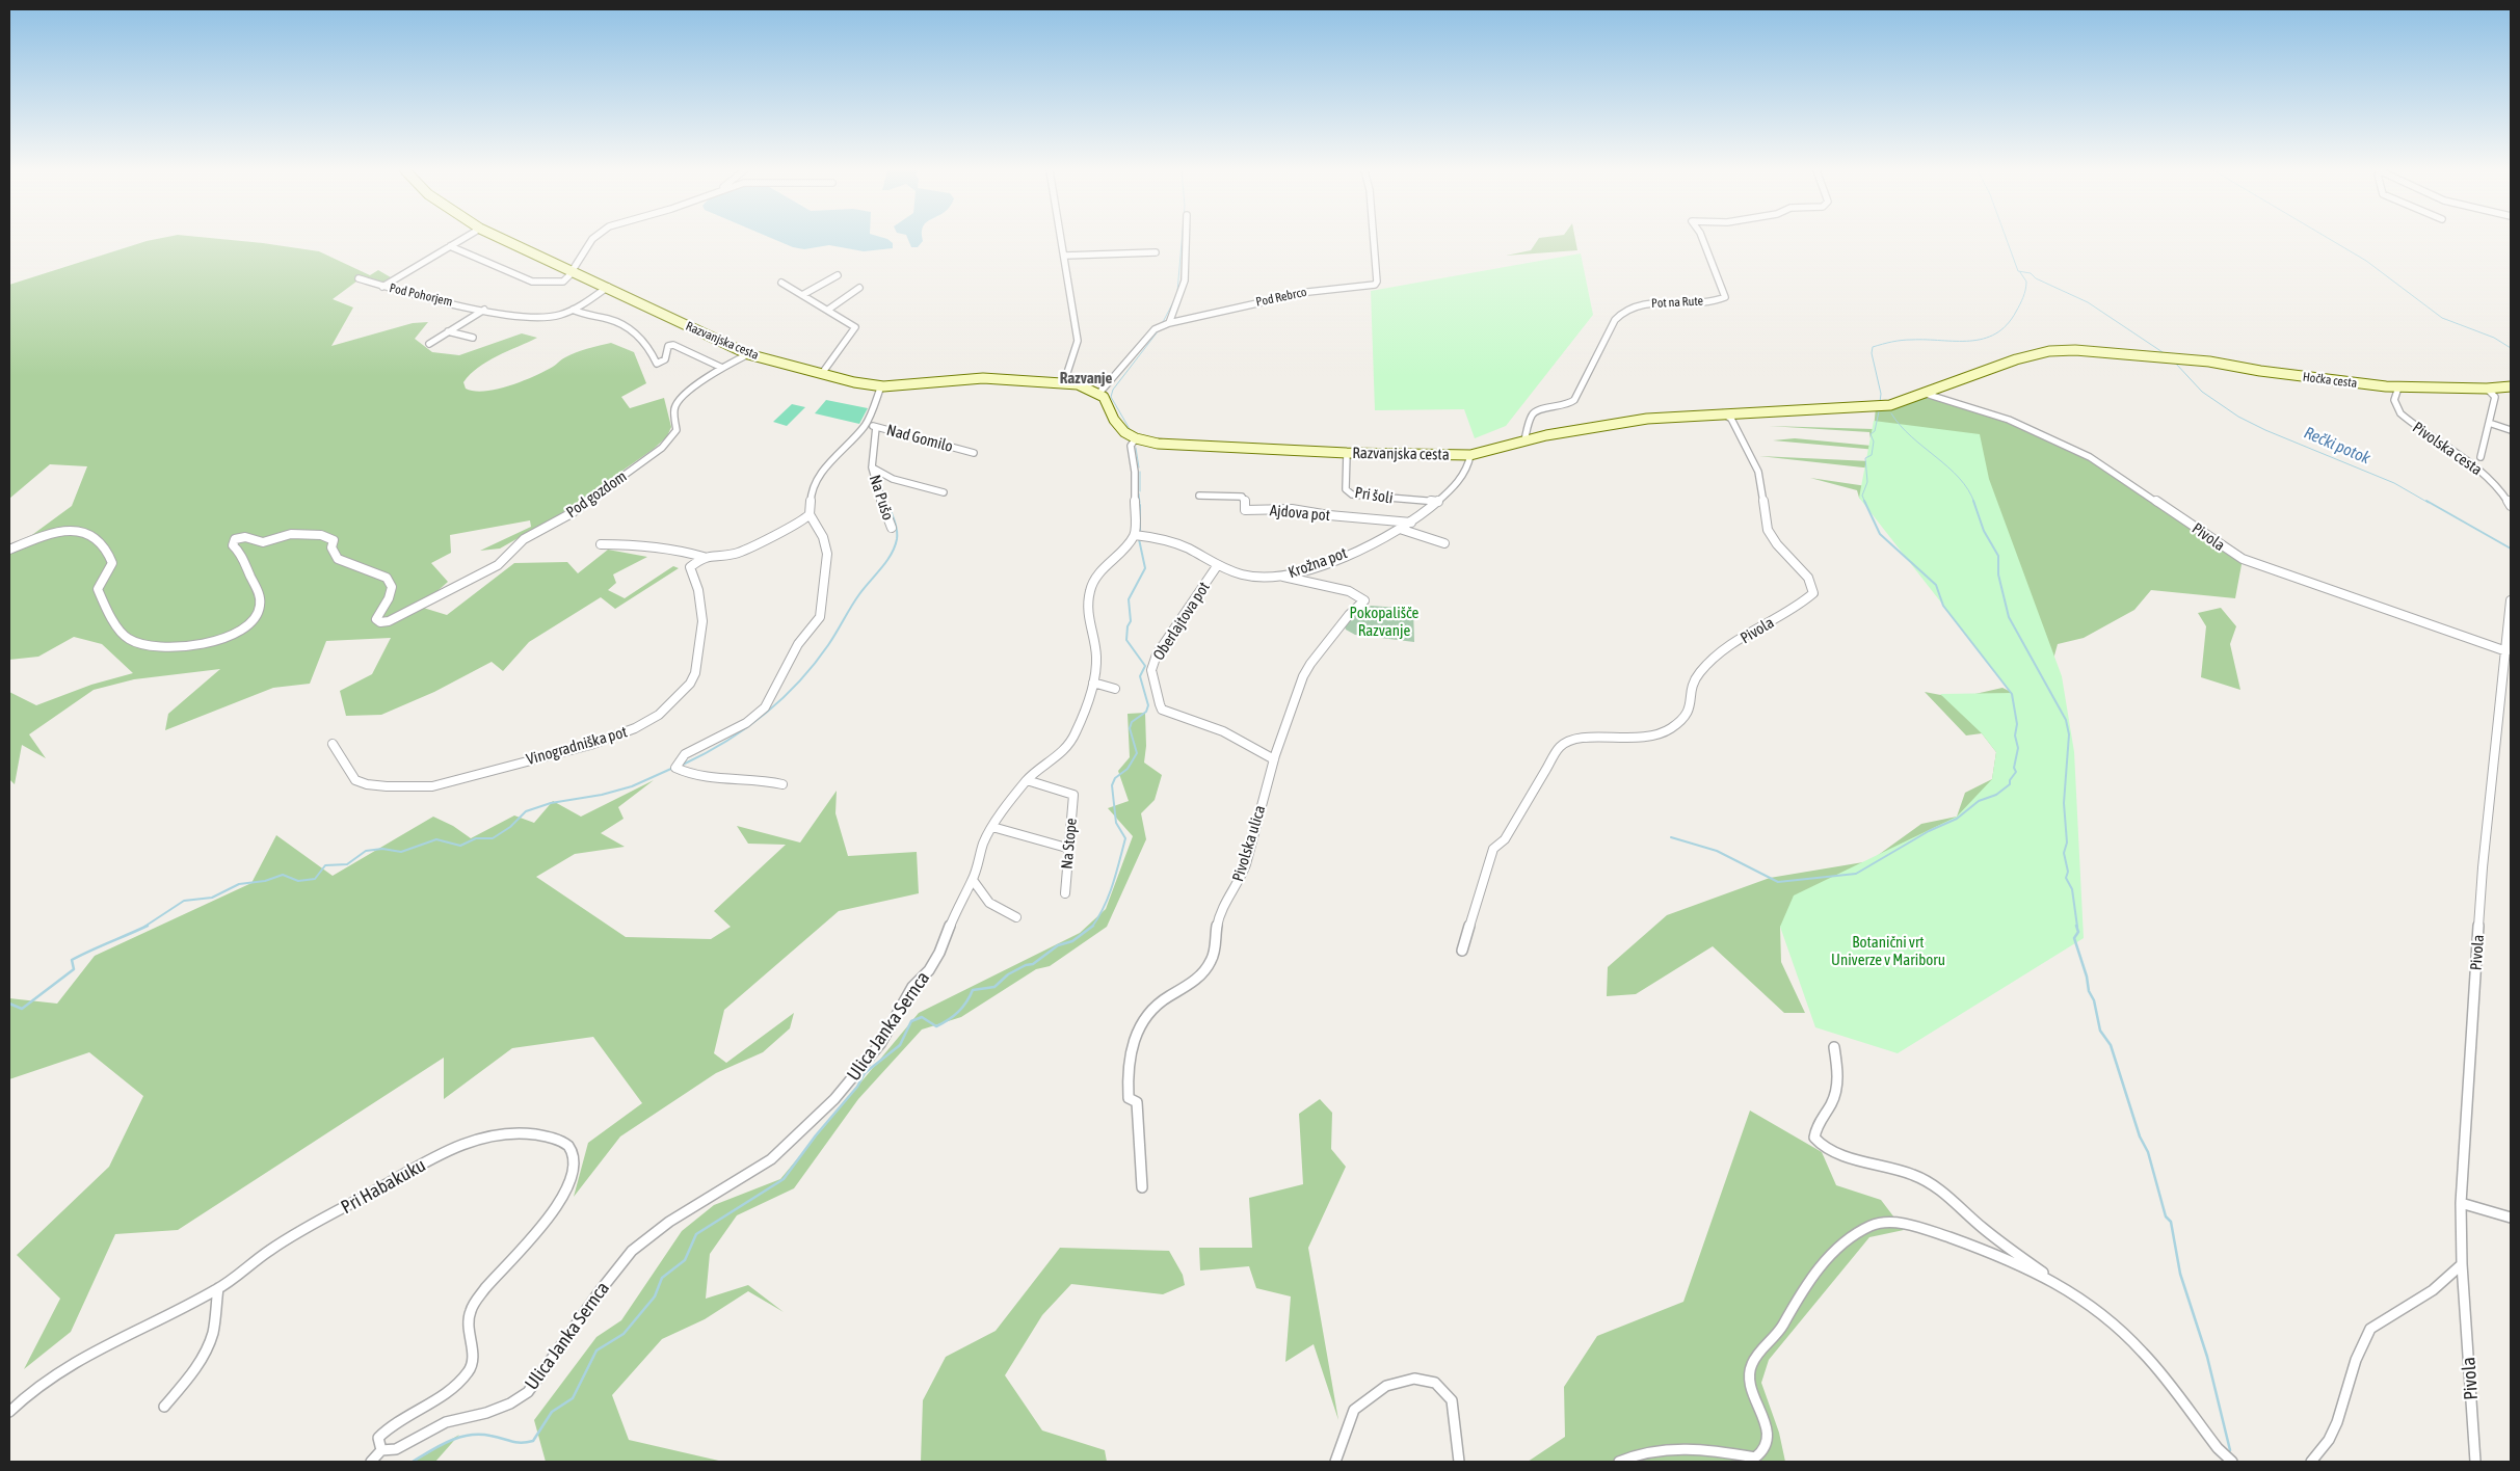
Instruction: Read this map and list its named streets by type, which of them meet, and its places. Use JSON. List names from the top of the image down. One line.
{"streets":{"street":["Pod Pohorjem","Pod Rebrco","Pot na Rute","Razvanjska cesta","Hočka cesta","Nad Gomilo","Pivolska cesta","Pod gozdom","Pri šoli","Na Pušo","Ajdova pot","Pivola","Krožna pot","Oberlajtova pot","Vinogradniška pot","Na Stope","Pivolska ulica","Ulica Janka Sernca","Pri Habakuku"]},"crossings":[["Pod Pohorjem","Razvanjska cesta"],["Pot na Rute","Razvanjska cesta"],["Razvanjska cesta","Pod gozdom"],["Razvanjska cesta","Pri šoli"],["Razvanjska cesta","Pivola"],["Razvanjska cesta","Krožna pot"],["Hočka cesta","Pivolska cesta"],["Hočka cesta","Pivola"],["Pri šoli","Krožna pot"],["Ajdova pot","Krožna pot"],["Krožna pot","Oberlajtova pot"],["Krožna pot","Pivolska ulica"],["Krožna pot","Ulica Janka Sernca"],["Oberlajtova pot","Pivolska ulica"],["Na Stope","Ulica Janka Sernca"],["Ulica Janka Sernca","Pri Habakuku"]],"districts":["Razvanje"],"water":["Rečki potok"],"parks":["Pokopališče Razvanje","Botanični vrt Univerze v Mariboru"]}
